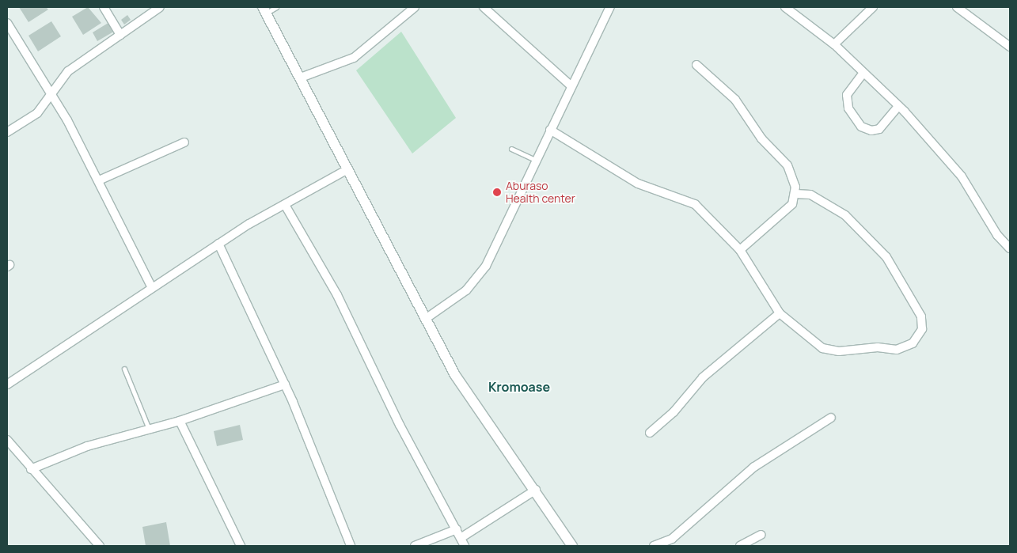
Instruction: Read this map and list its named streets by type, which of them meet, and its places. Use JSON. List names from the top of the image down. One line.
{"districts":["Kromoase"],"places":["Aburaso Health center"]}
